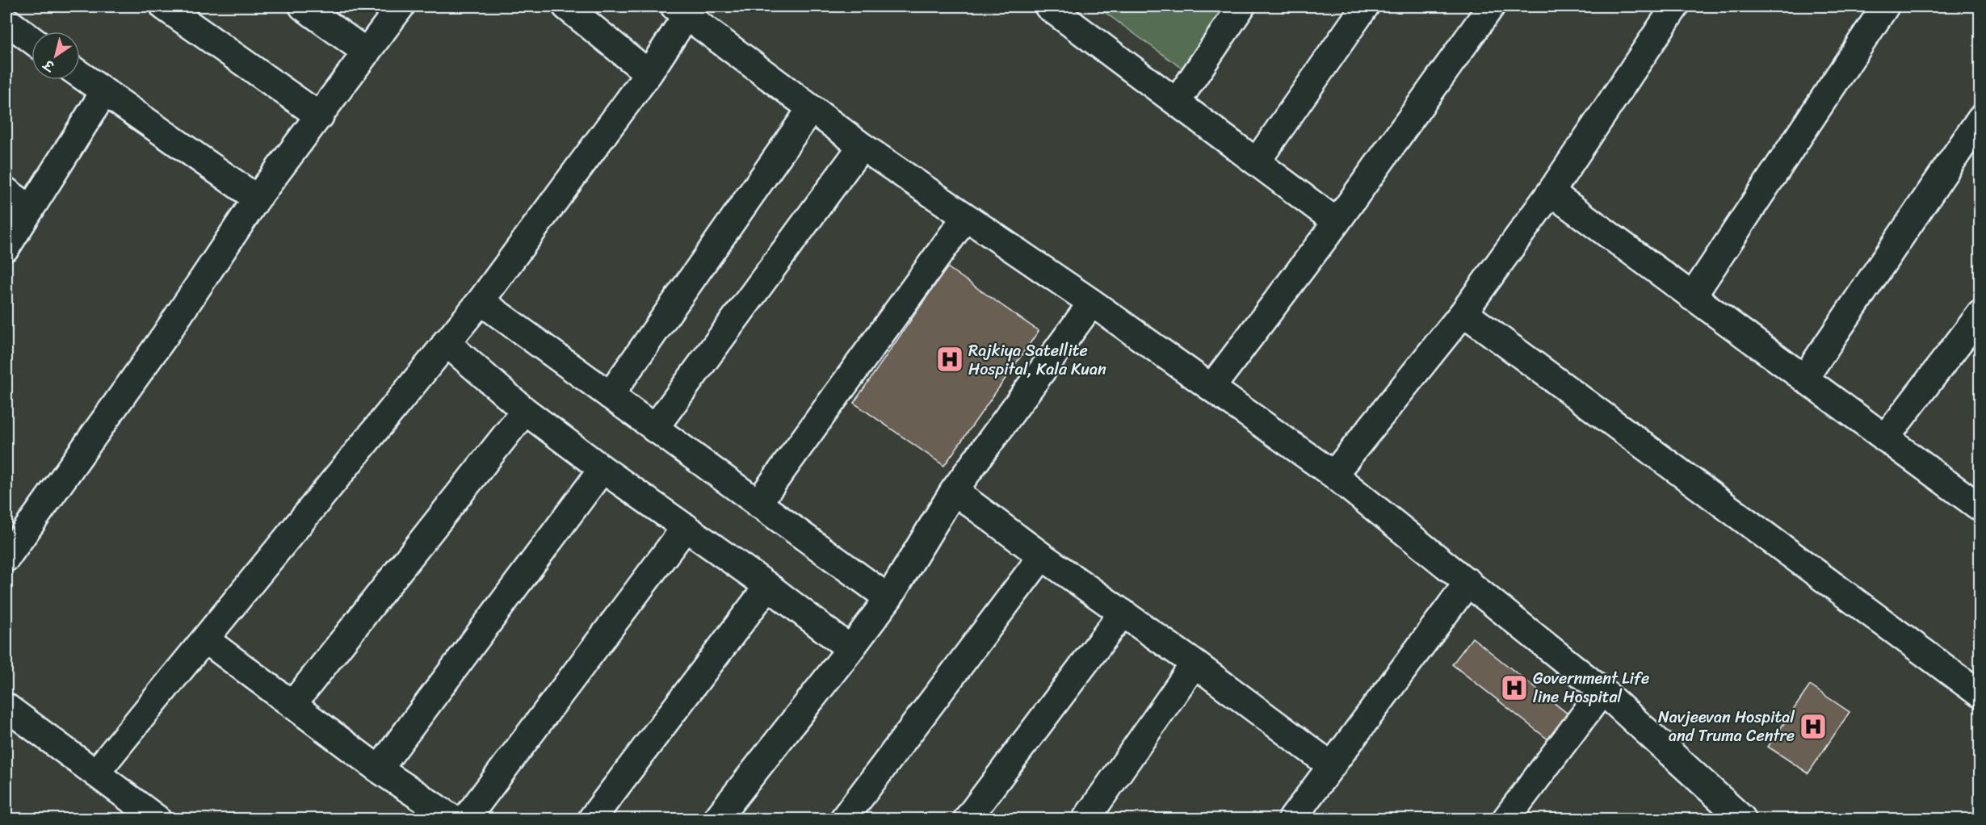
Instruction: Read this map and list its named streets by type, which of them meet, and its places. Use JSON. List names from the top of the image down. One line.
{"places":{"hospital":["Rajkiya Satellite Hospital, Kala Kuan","Government Life line Hospital","Navjeevan Hospital and Truma Centre"]},"north":"bottom left"}
